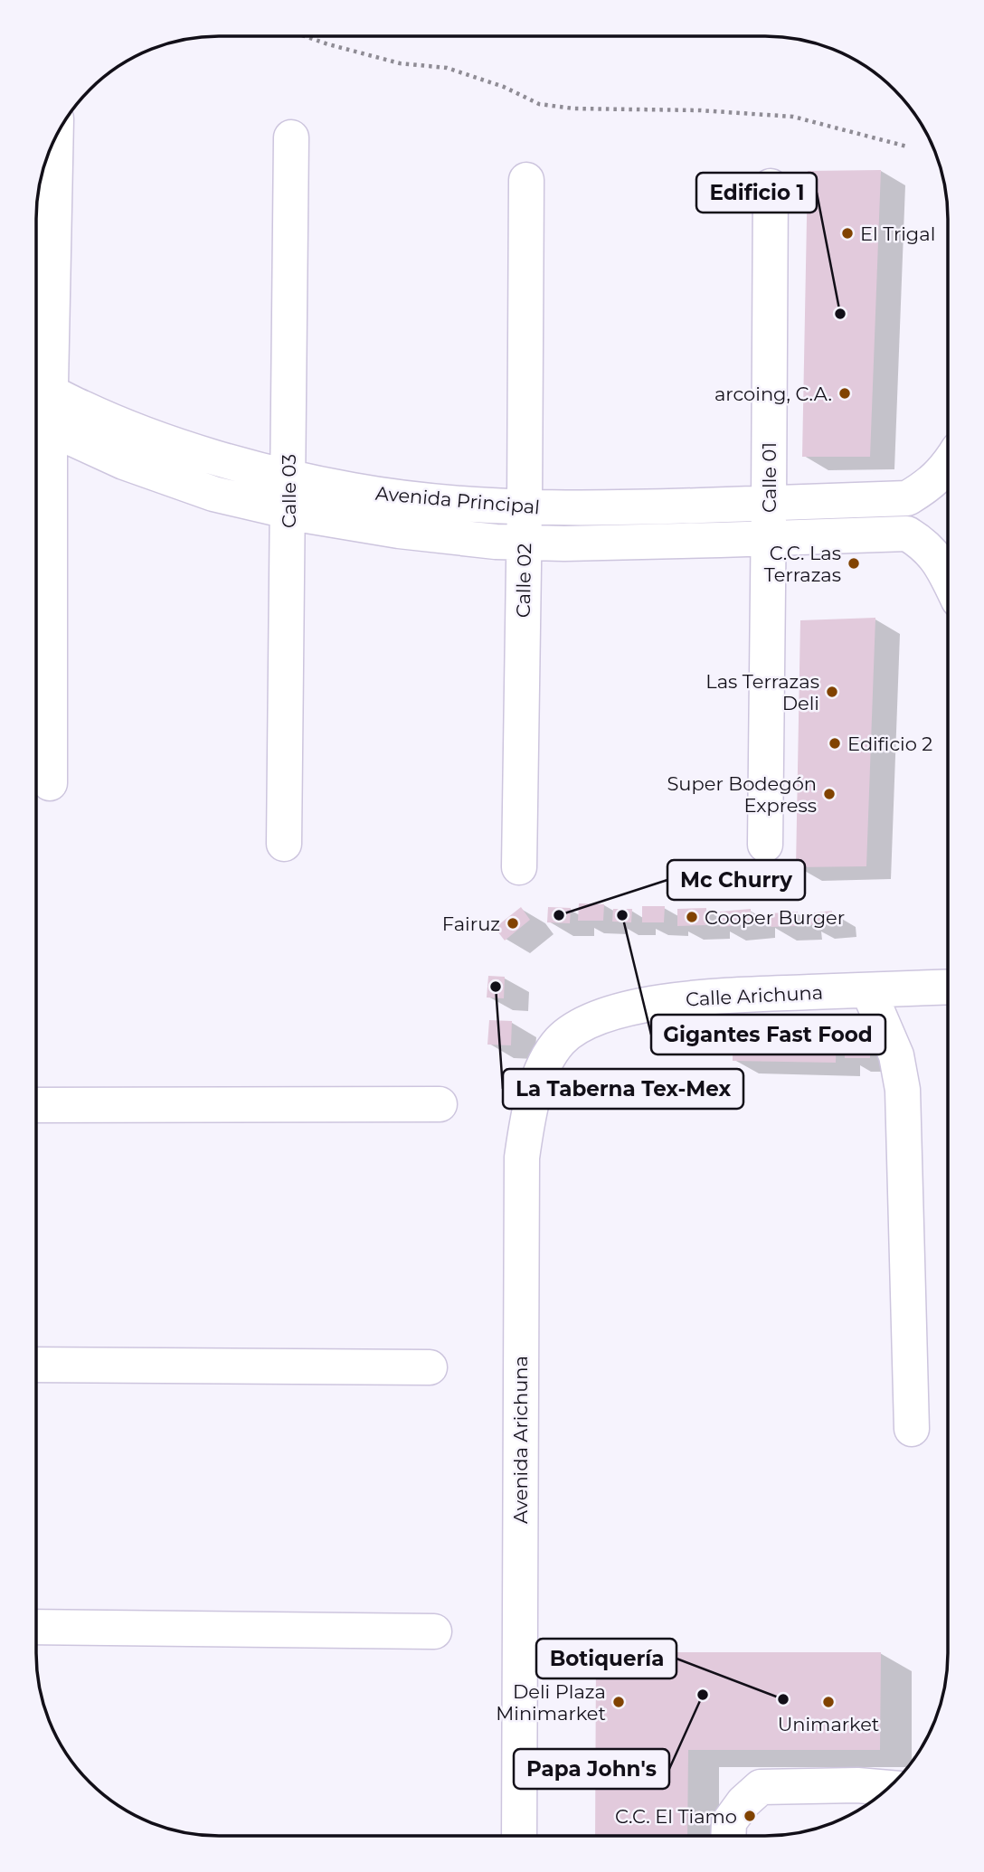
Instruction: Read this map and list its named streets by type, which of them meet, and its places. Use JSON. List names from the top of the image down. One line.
{"streets":{"street":["Calle 01","Calle 03","Avenida Principal","Calle 02","Calle Arichuna","Avenida Arichuna"]},"crossings":[["Calle 01","Avenida Principal"],["Calle 03","Avenida Principal"],["Avenida Principal","Calle 02"],["Calle Arichuna","Avenida Arichuna"]],"places":["El Trigal","Edificio 1","arcoing, C.A.","C.C. Las Terrazas","Las Terrazas Deli","Edificio 2","Super Bodegón Express","Mc Churry","Gigantes Fast Food","Cooper Burger","Fairuz","La Taberna Tex-Mex","Papa John's","Botiquería","Deli Plaza Minimarket","Unimarket","C.C. El Tiamo"]}
